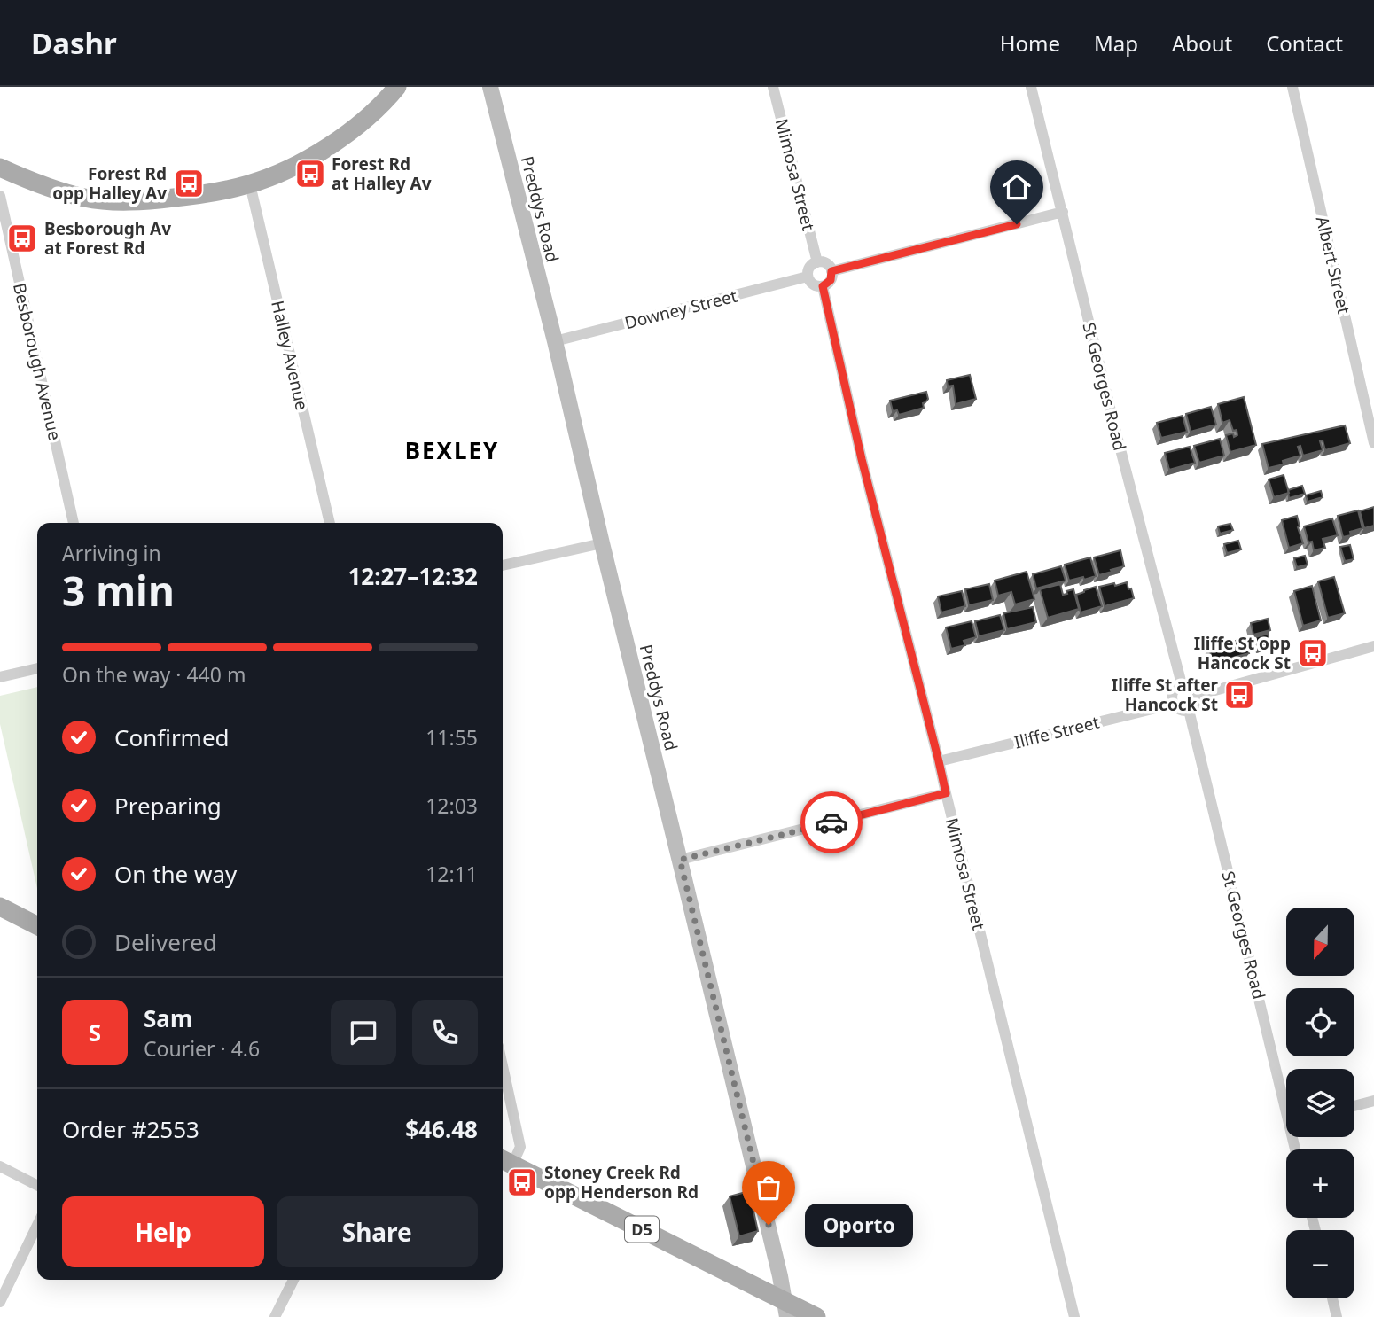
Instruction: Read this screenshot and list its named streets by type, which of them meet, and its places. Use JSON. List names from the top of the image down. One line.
{"streets":{"main road":["Preddys Road","D5"],"street":["Mimosa Street","Albert Street","Downey Street","Halley Avenue","Besborough Avenue","St Georges Road","Iliffe Street"]},"crossings":[["Mimosa Street","Downey Street"],["Mimosa Street","Iliffe Street"],["Preddys Road","Downey Street"],["Preddys Road","D5"],["St Georges Road","Iliffe Street"]],"districts":["BEXLEY"],"places":{"bus stop":["Forest Rd at Halley Av","Forest Rd opp Halley Av","Besborough Av at Forest Rd","Iliffe St opp Hancock St","Iliffe St after Hancock St","Stoney Creek Rd opp Henderson Rd"],"other":["Oporto"]},"north":"bottom","page":{"header":"Dashr","nav":["Home","Map","About","Contact"],"heading":["3 min","Arriving in","12:27–12:32"],"panel":["Sam","Courier · 4.6","Order #2553","$46.48"],"bar":"On the way · 440 m","list":[["Confirmed","11:55"],["Preparing","12:03"],["On the way","12:11"],"Delivered"],"map_buttons":["+","−"],"round":"S","buttons":["Help","Share"],"bubble":"Oporto"}}
